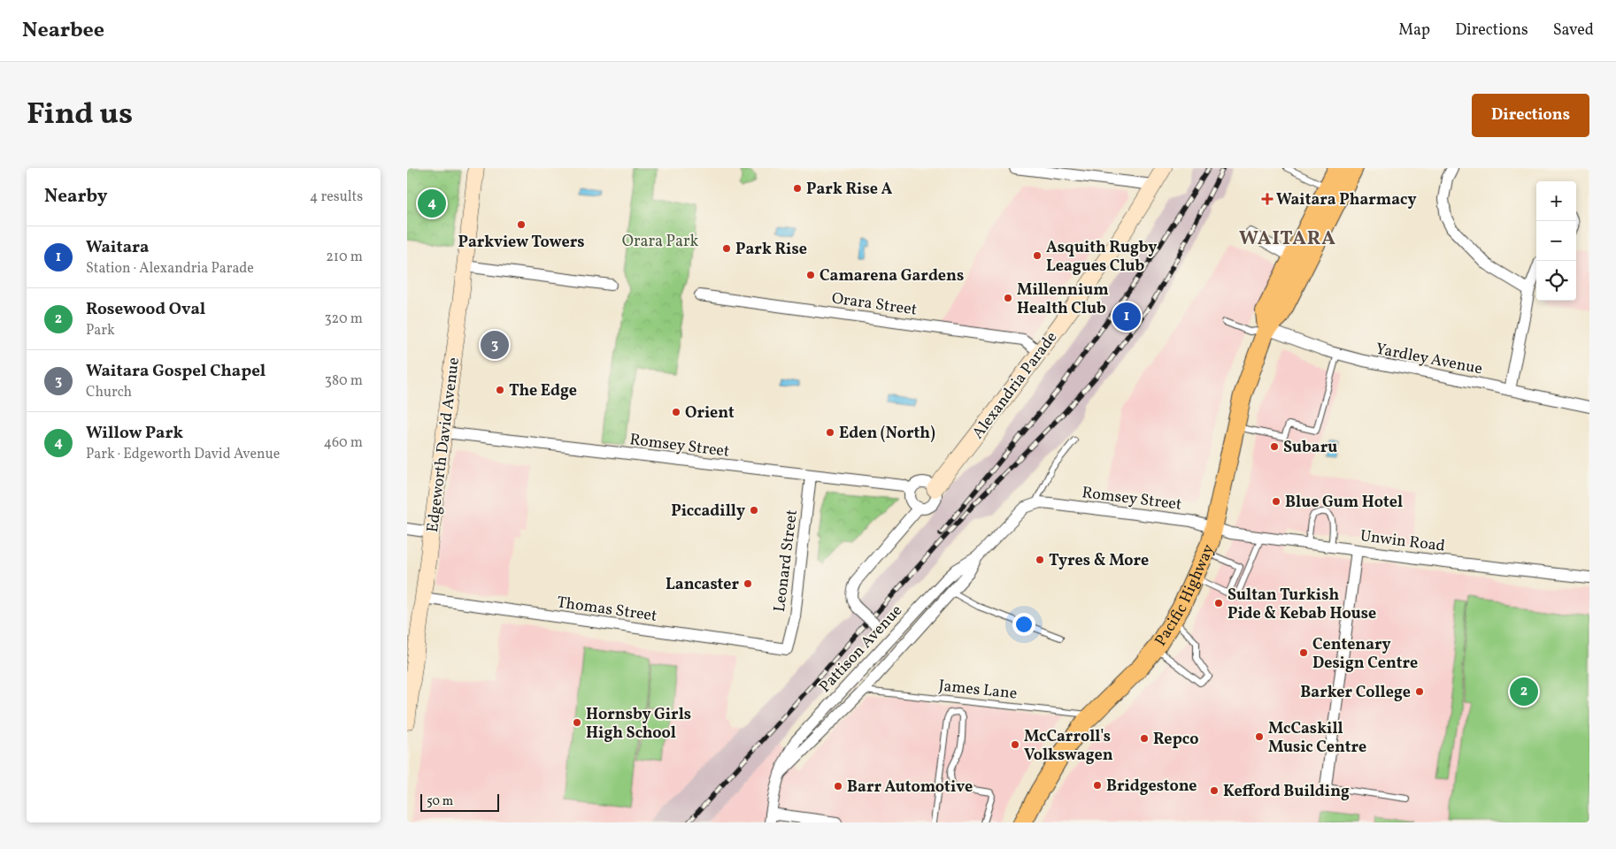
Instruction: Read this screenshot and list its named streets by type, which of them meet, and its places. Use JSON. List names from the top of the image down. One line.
{"streets":{"main road":["Alexandria Parade","Edgeworth David Avenue","Pacific Highway"],"street":["Orara Street","Yardley Avenue","Romsey Street","Unwin Road","Leonard Street","Thomas Street","Pattison Avenue"],"lane":["James Lane"]},"crossings":[["Orara Street","Alexandria Parade"],["Yardley Avenue","Pacific Highway"],["Alexandria Parade","Romsey Street"],["Edgeworth David Avenue","Romsey Street"],["Edgeworth David Avenue","Thomas Street"],["Romsey Street","Unwin Road"],["Romsey Street","Leonard Street"],["Romsey Street","Pacific Highway"],["Romsey Street","Pattison Avenue"],["Unwin Road","Pacific Highway"],["Leonard Street","Thomas Street"],["Pacific Highway","James Lane"],["Pattison Avenue","James Lane"]],"districts":["WAITARA"],"parks":["Orara Park"],"places":{"other":["Park Rise A","Parkview Towers","Park Rise","Asquith Rugby Leagues Club","Camarena Gardens","Millennium Health Club","The Edge","Orient","Eden (North)","Subaru","Blue Gum Hotel","Piccadilly","Tyres & More","Lancaster","Sultan Turkish Pide & Kebab House","Centenary Design Centre","Barker College","Hornsby Girls High School","McCaskill Music Centre","Repco","McCarroll's Volkswagen","Bridgestone","Barr Automotive","Kefford Building"],"health":["Waitara Pharmacy"]},"scale_bar":"50 m","page":{"header":"Nearbee","nav":["Map","Directions","Saved"],"title":"Find us","buttons":"Directions","heading":["Nearby","4 results"],"map_buttons":["+","−"],"pins":["4","1","3","2"],"list":[{"mark":"1","name":"Waitara","note":"Station · Alexandria Parade","value":"210 m"},{"mark":"2","name":"Rosewood Oval","note":"Park","value":"320 m"},{"mark":"3","name":"Waitara Gospel Chapel","note":"Church","value":"380 m"},{"mark":"4","name":"Willow Park","note":"Park · Edgeworth David Avenue","value":"460 m"}],"scale":"50 m"}}
